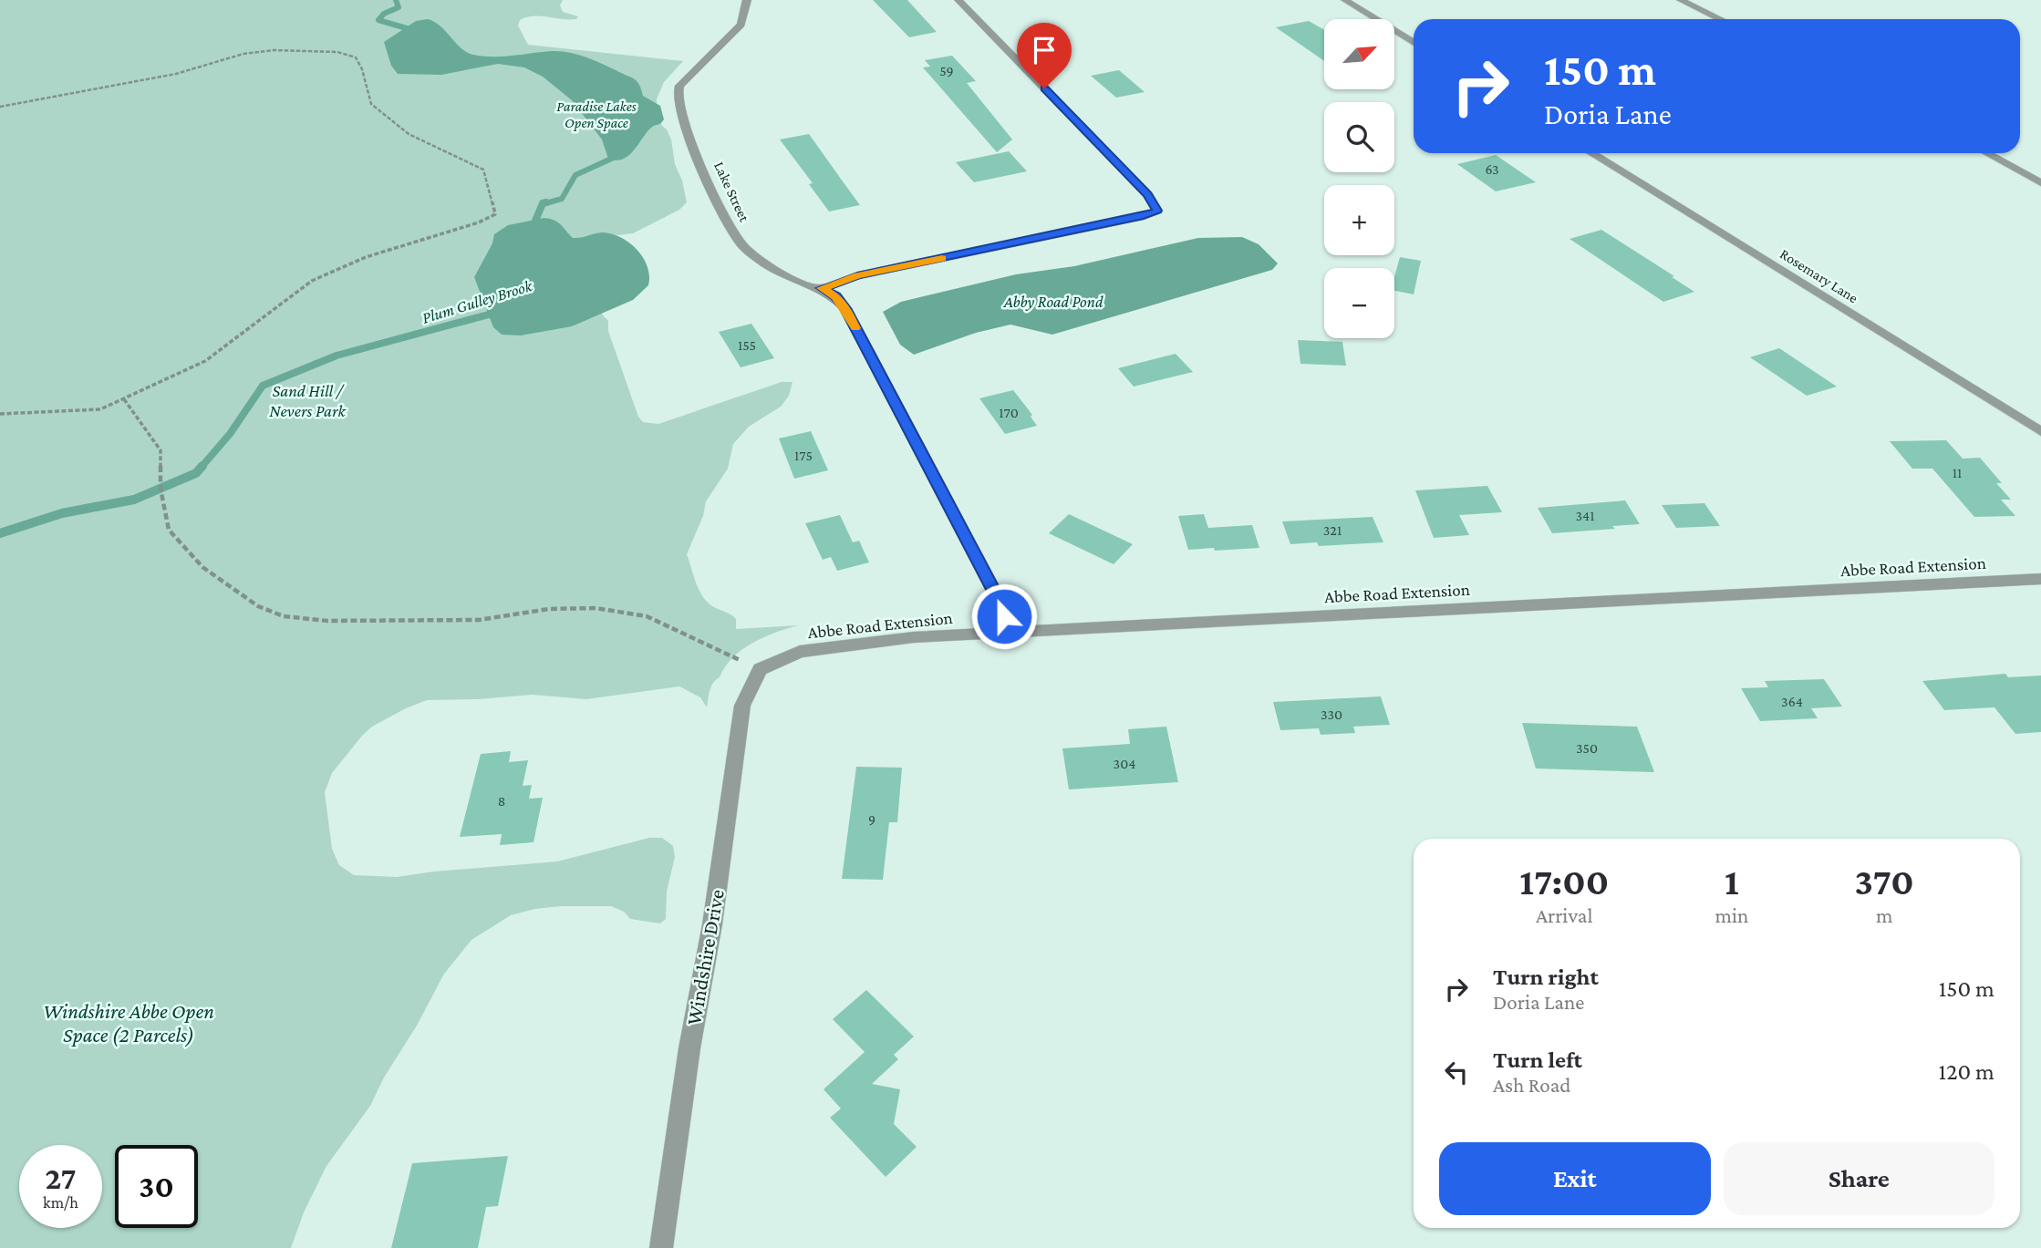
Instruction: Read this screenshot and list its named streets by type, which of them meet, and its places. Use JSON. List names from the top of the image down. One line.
{"streets":{"street":["Lake Street","Rosemary Lane","Abbe Road Extension","Windshire Drive"]},"crossings":[["Lake Street","Abbe Road Extension"],["Abbe Road Extension","Windshire Drive"]],"water":["Plum Gulley Brook","Abby Road Pond"],"parks":["Paradise Lakes Open Space","Sand Hill / Nevers Park","Windshire Abbe Open Space (2 Parcels)"],"house_numbers":["59","63","155","170","175","11","341","321","364","330","350","304","8","9"],"north":"top right","page":{"map_buttons":["+","−"],"turn":["150 m","Doria Lane"],"eta":["17:00","Arrival","1","min","370","m"],"list":[{"name":"Turn right","note":"Doria Lane","value":"150 m"},{"name":"Turn left","note":"Ash Road","value":"120 m"}],"buttons":["Exit","Share"],"speed":"27 km/h","limit":"30"}}
